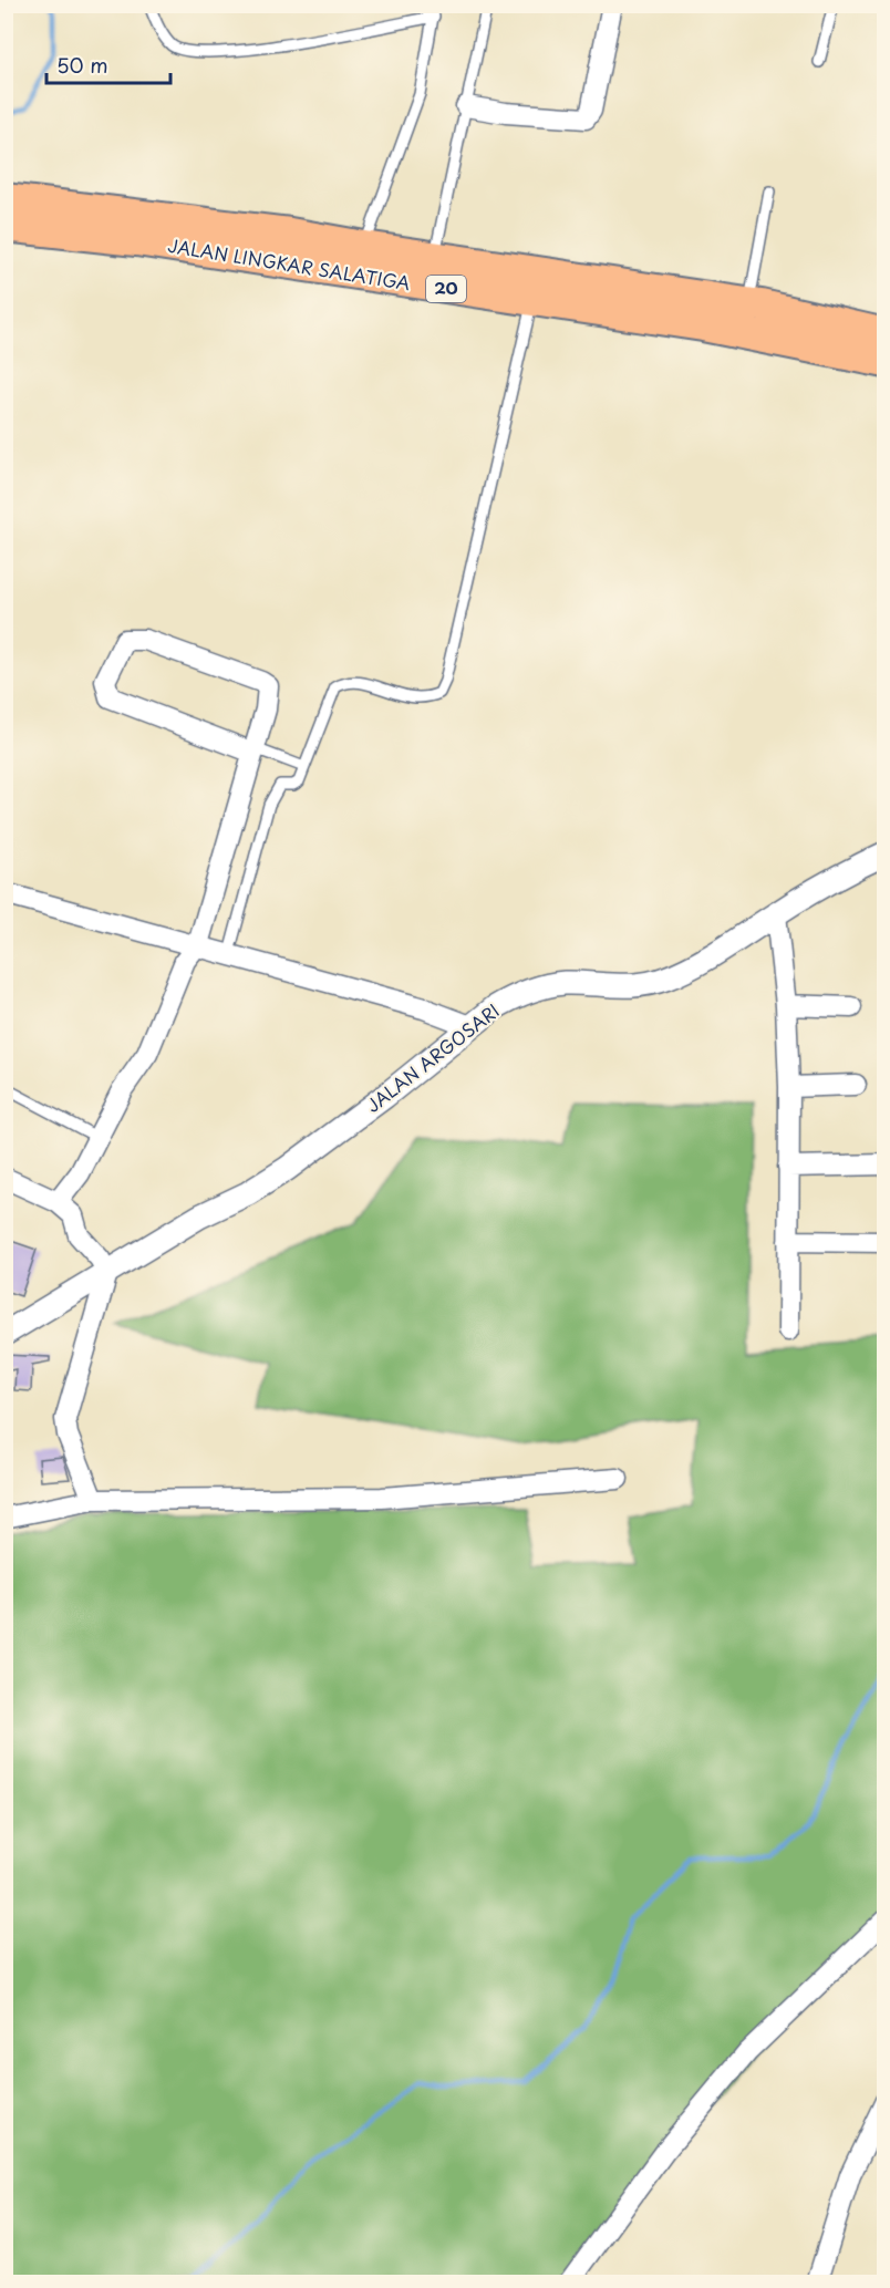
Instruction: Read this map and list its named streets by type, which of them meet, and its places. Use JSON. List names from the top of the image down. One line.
{"streets":{"highway":["JALAN LINGKAR SALATIGA","20"],"street":["JALAN ARGOSARI"]},"scale_bar":"50 m"}
